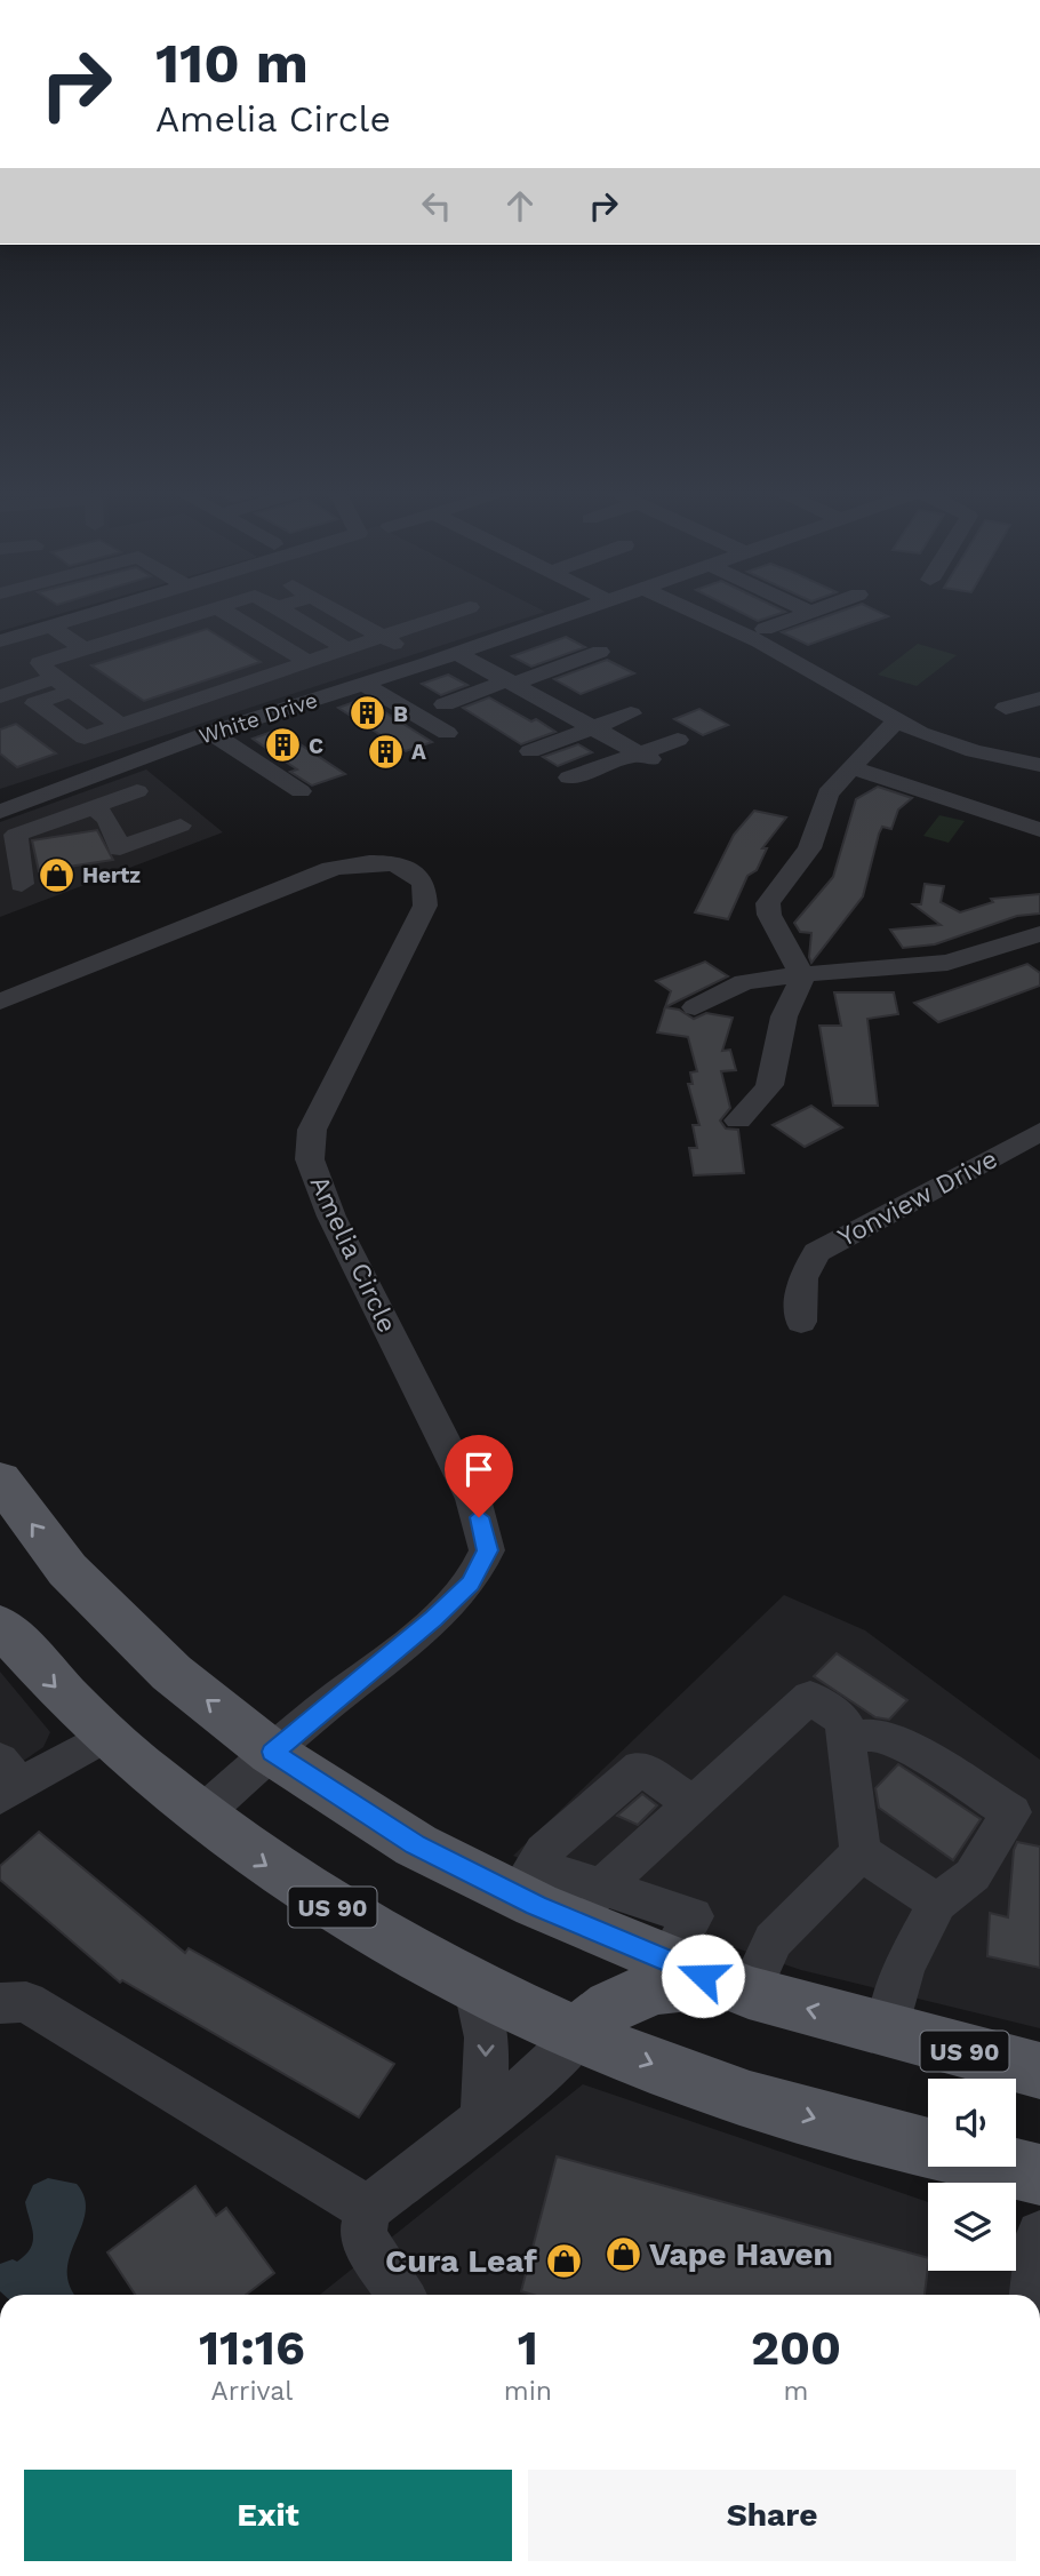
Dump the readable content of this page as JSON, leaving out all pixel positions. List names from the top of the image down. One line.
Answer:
{"streets":{"main road":["US 90"],"street":["White Drive","Yonview Drive","Amelia Circle"]},"crossings":[["Amelia Circle","US 90"]],"places":{"building":["B","C","A"],"shop":["Hertz","Vape Haven","Cura Leaf"]},"page":{"turn":["110 m","Amelia Circle"],"eta":["11:16","Arrival","1","min","200","m"],"buttons":["Exit","Share"]}}
